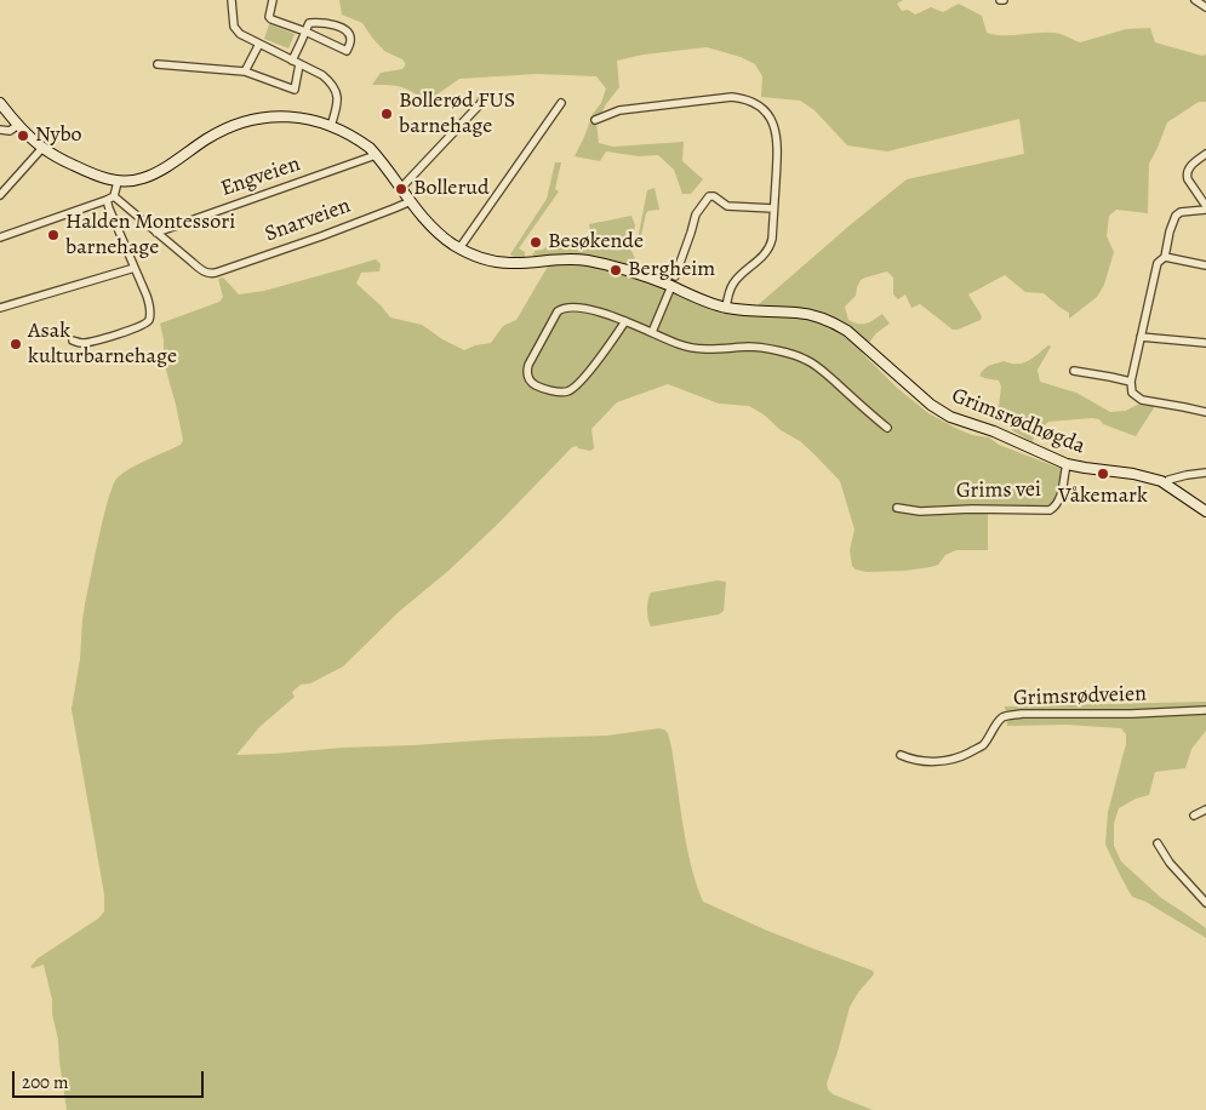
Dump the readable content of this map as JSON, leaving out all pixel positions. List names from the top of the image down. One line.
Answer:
{"streets":{"main road":["Grimsrødhøgda"],"street":["Engveien","Snarveien","Grims vei","Grimsrødveien"]},"crossings":[["Engveien","Snarveien"],["Engveien","Grimsrødhøgda"],["Snarveien","Grimsrødhøgda"],["Grimsrødhøgda","Grims vei"]],"places":["Bollerød FUS barnehage","Nybo","Bollerud","Halden Montessori barnehage","Besøkende","Bergheim","Asak kulturbarnehage","Våkemark"],"scale_bar":"200 m"}
